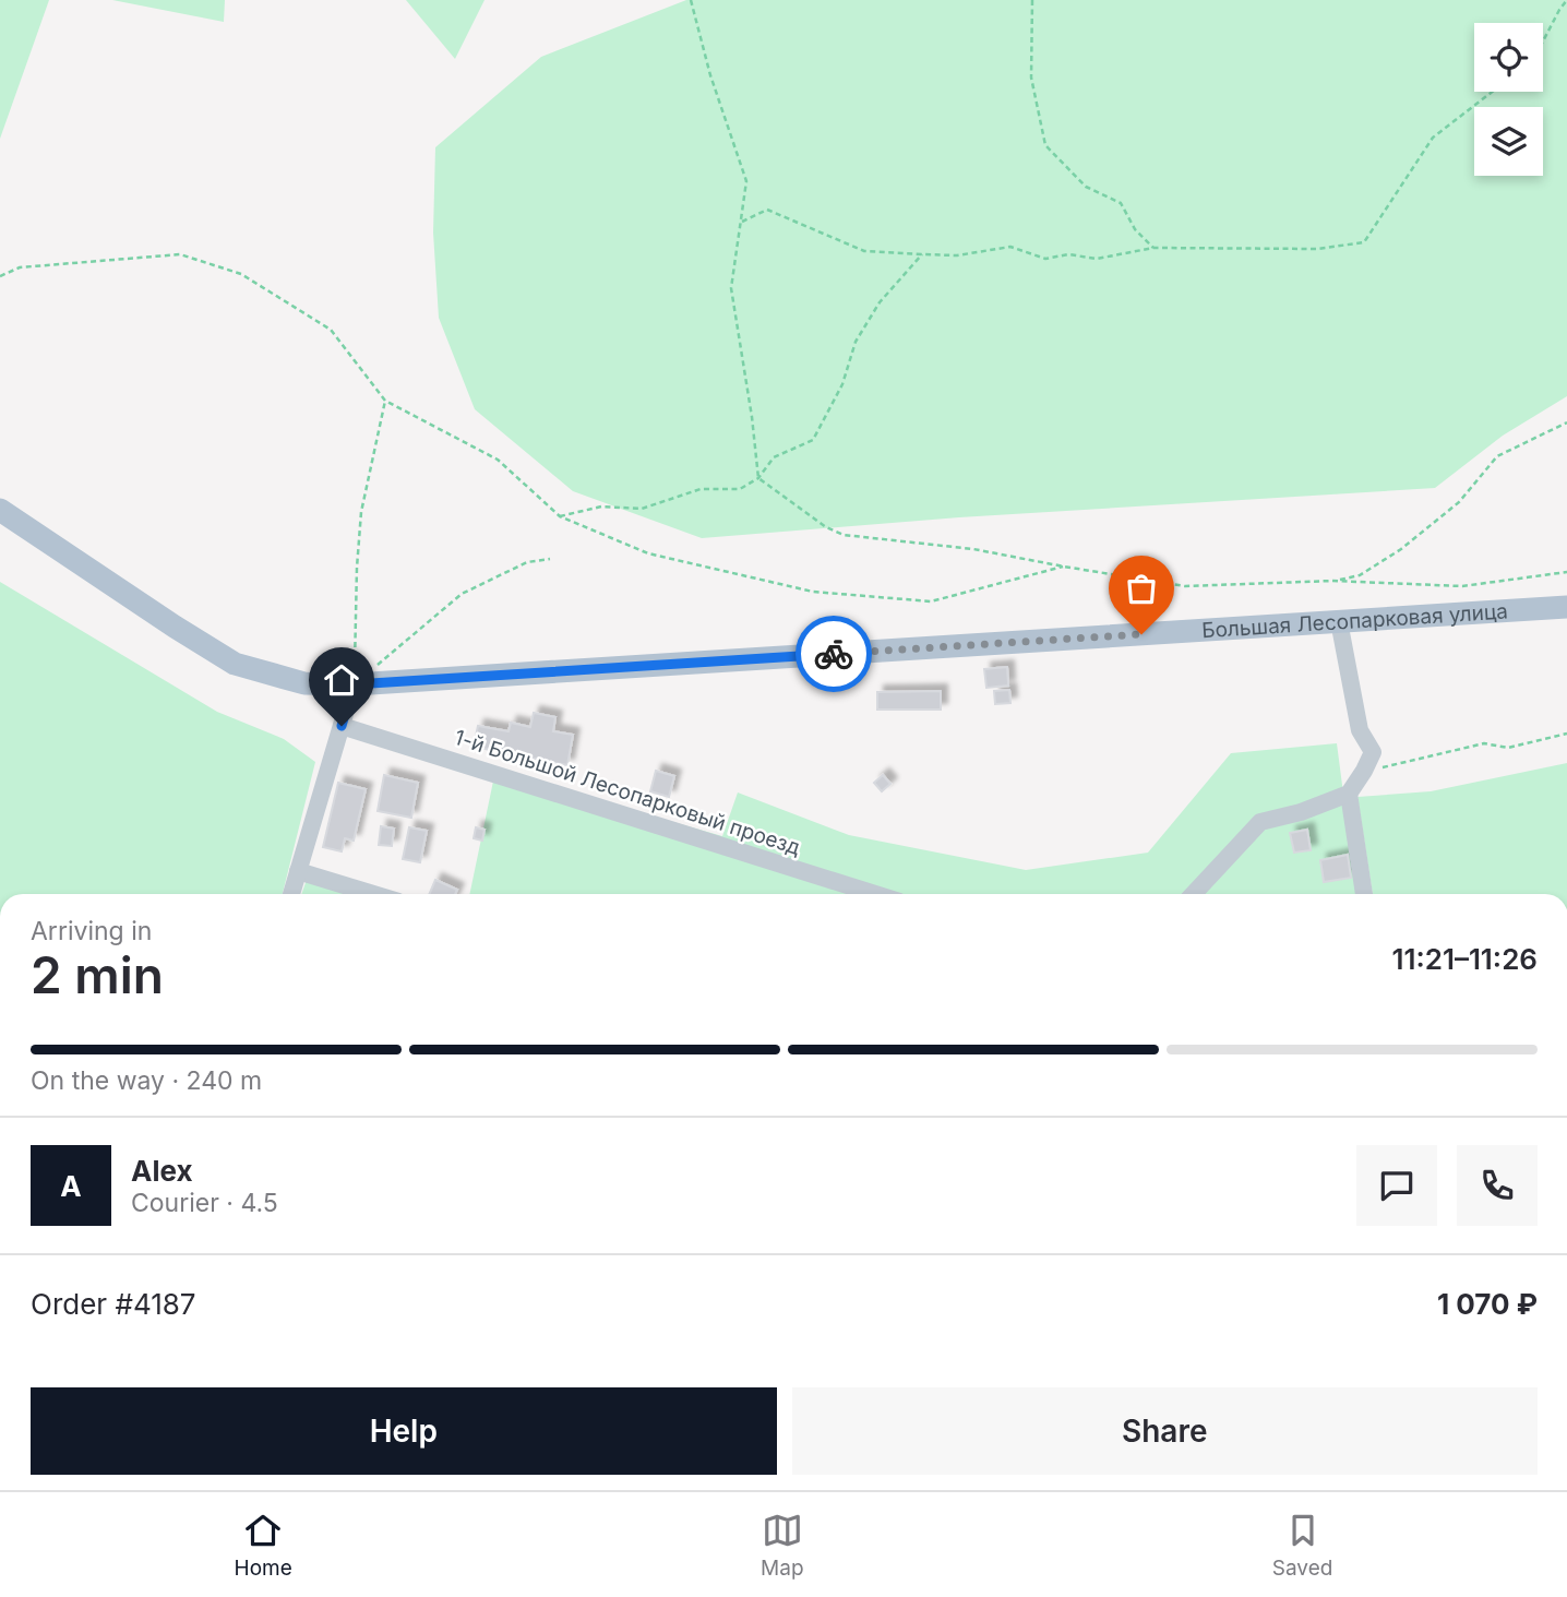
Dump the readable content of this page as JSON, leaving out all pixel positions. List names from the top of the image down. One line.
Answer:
{"streets":{"main road":["Большая Лесопарковая улица"],"street":["1-й Большой Лесопарковый проезд"]},"page":{"heading":["2 min","Arriving in","11:21–11:26"],"panel":["Alex","Courier · 4.5","Order #4187","1 070 ₽"],"bar":"On the way · 240 m","round":"A","buttons":["Help","Share"],"tabs":["Home","Map","Saved"]}}
